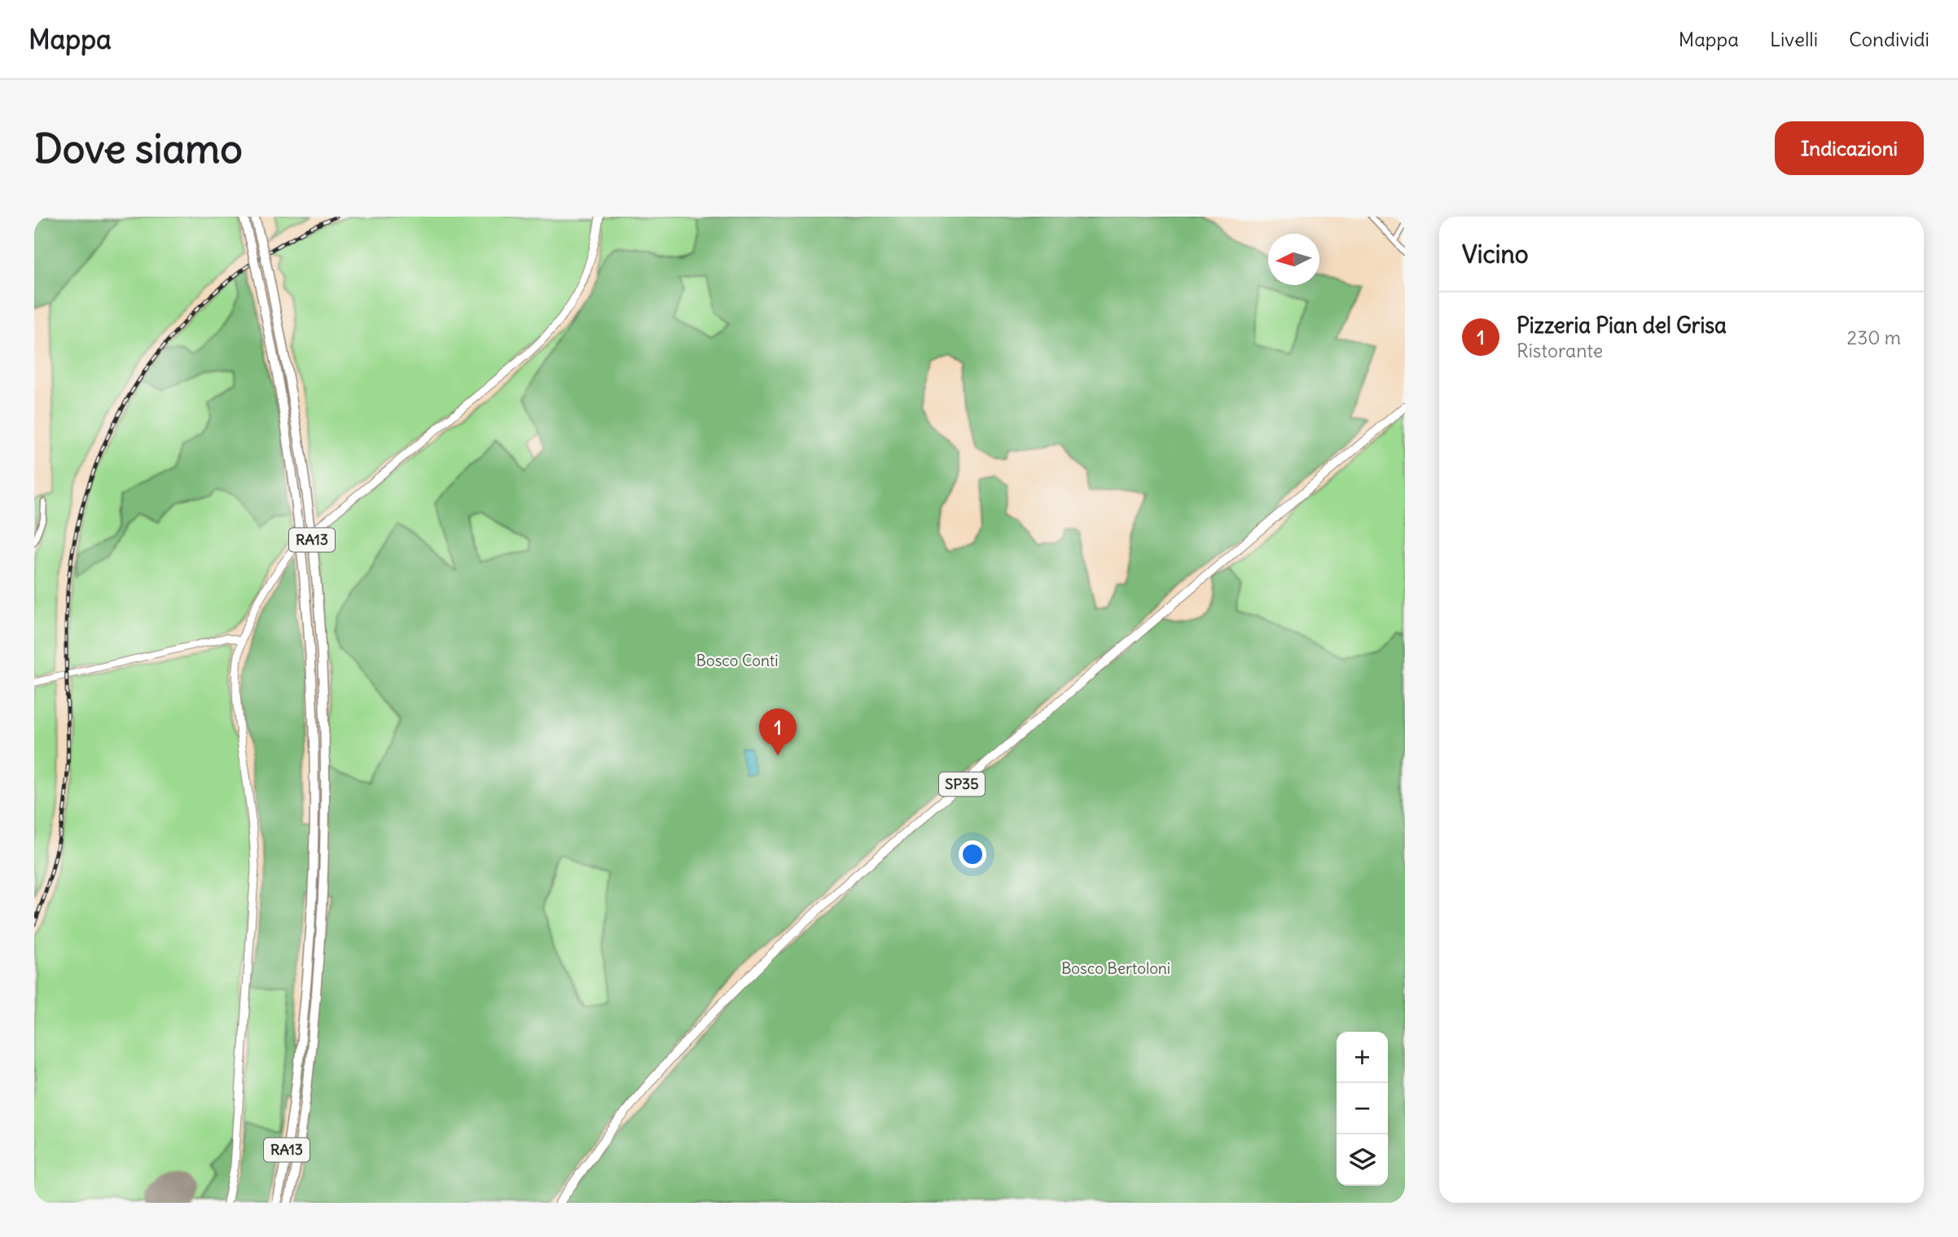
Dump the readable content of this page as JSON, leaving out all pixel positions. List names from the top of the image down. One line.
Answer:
{"streets":{"highway":["RA13"],"main road":["SP35"]},"parks":["Bosco Conti","Bosco Bertoloni"],"north":"left","page":{"header":"Mappa","nav":["Mappa","Livelli","Condividi"],"buttons":"Indicazioni","title":"Dove siamo","heading":"Vicino","list":[{"mark":"1","name":"Pizzeria Pian del Grisa","note":"Ristorante","value":"230 m"}],"pins":"1","map_buttons":["+","−"]}}
